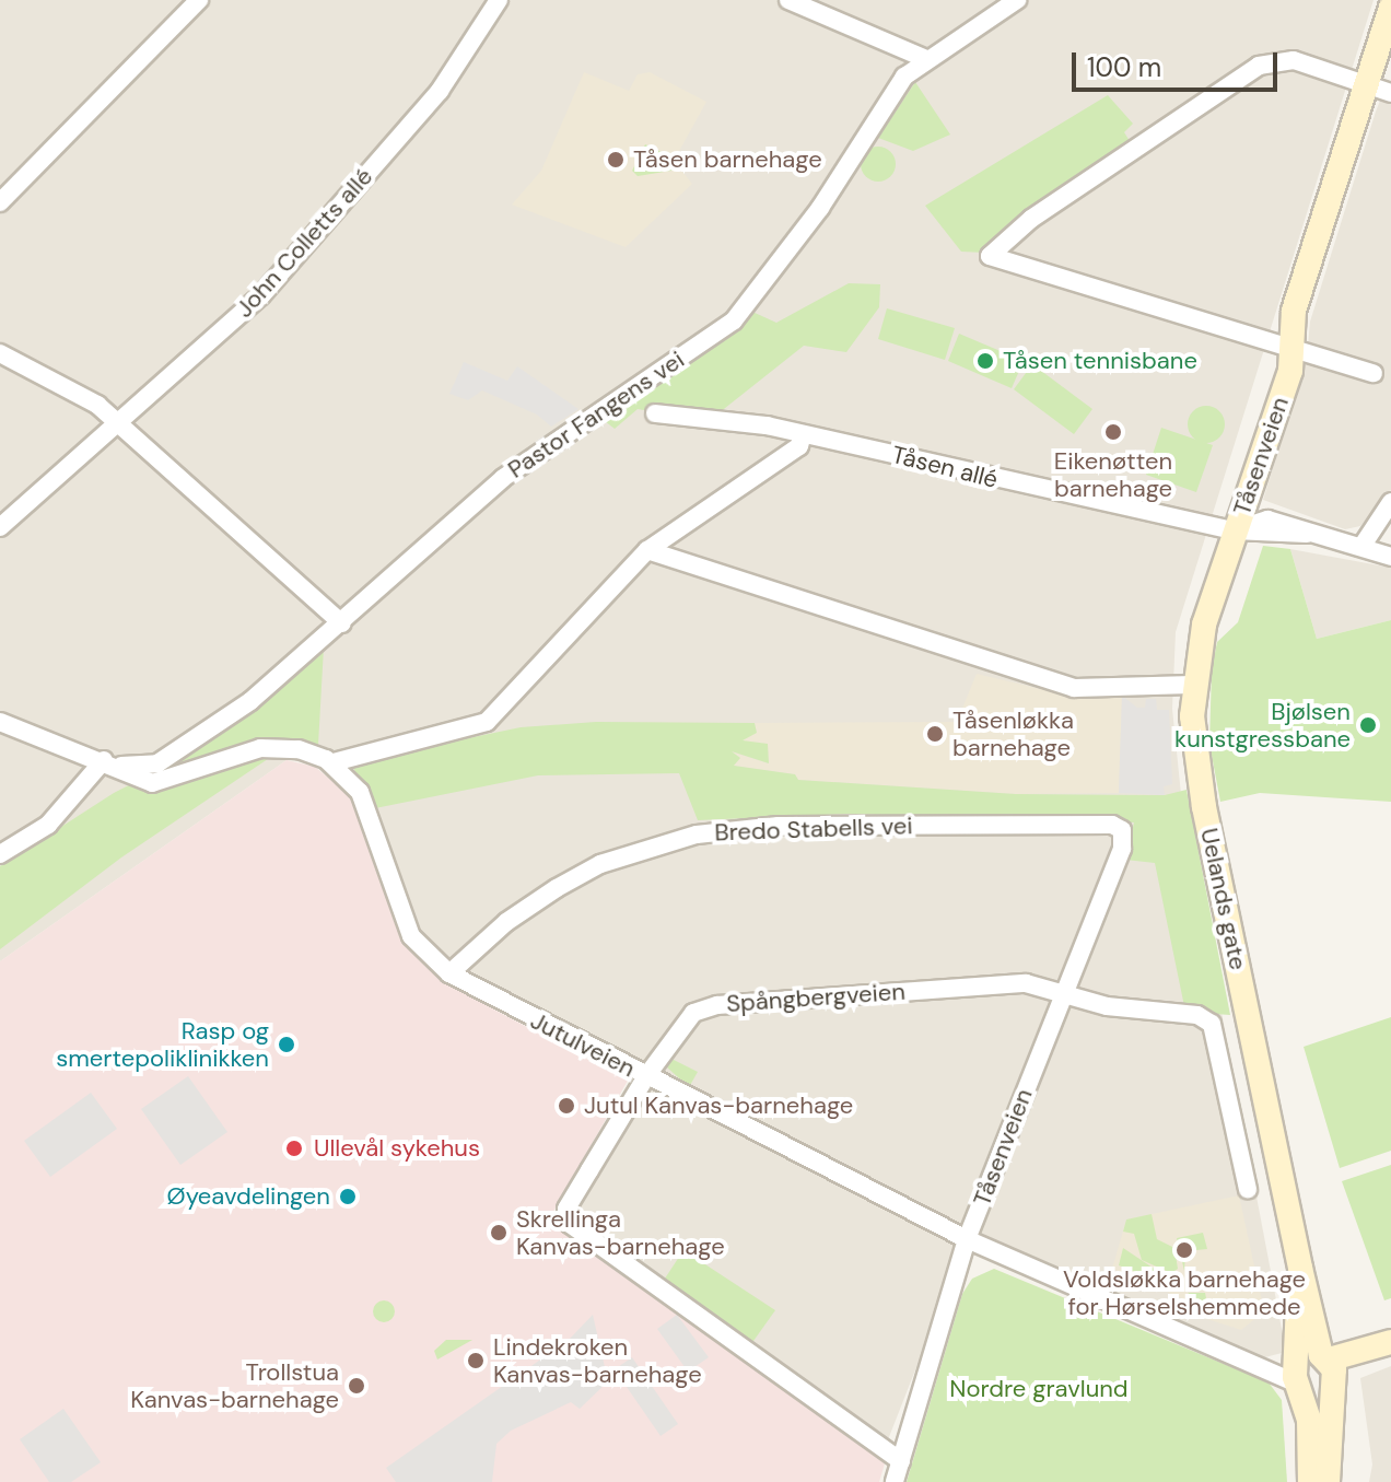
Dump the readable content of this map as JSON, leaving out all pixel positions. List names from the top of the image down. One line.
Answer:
{"streets":{"street":["John Colletts allé","Pastor Fangens vei","Tåsenveien","Tåsen allé","Bredo Stabells vei","Uelands gate","Spångbergveien","Jutulveien"]},"crossings":[["Tåsenveien","Tåsen allé"],["Tåsenveien","Bredo Stabells vei"],["Tåsenveien","Uelands gate"],["Tåsenveien","Spångbergveien"],["Tåsenveien","Jutulveien"],["Tåsen allé","Uelands gate"],["Bredo Stabells vei","Jutulveien"],["Uelands gate","Jutulveien"],["Spångbergveien","Jutulveien"]],"parks":["Nordre gravlund"],"places":["Tåsen barnehage","Tåsen tennisbane","Eikenøtten barnehage","Bjølsen kunstgressbane","Tåsenløkka barnehage","Rasp og smertepoliklinikken","Jutul Kanvas-barnehage","Ullevål sykehus","Øyeavdelingen","Skrellinga Kanvas-barnehage","Voldsløkka barnehage for Hørselshemmede","Lindekroken Kanvas-barnehage","Trollstua Kanvas-barnehage"],"scale_bar":"100 m"}
